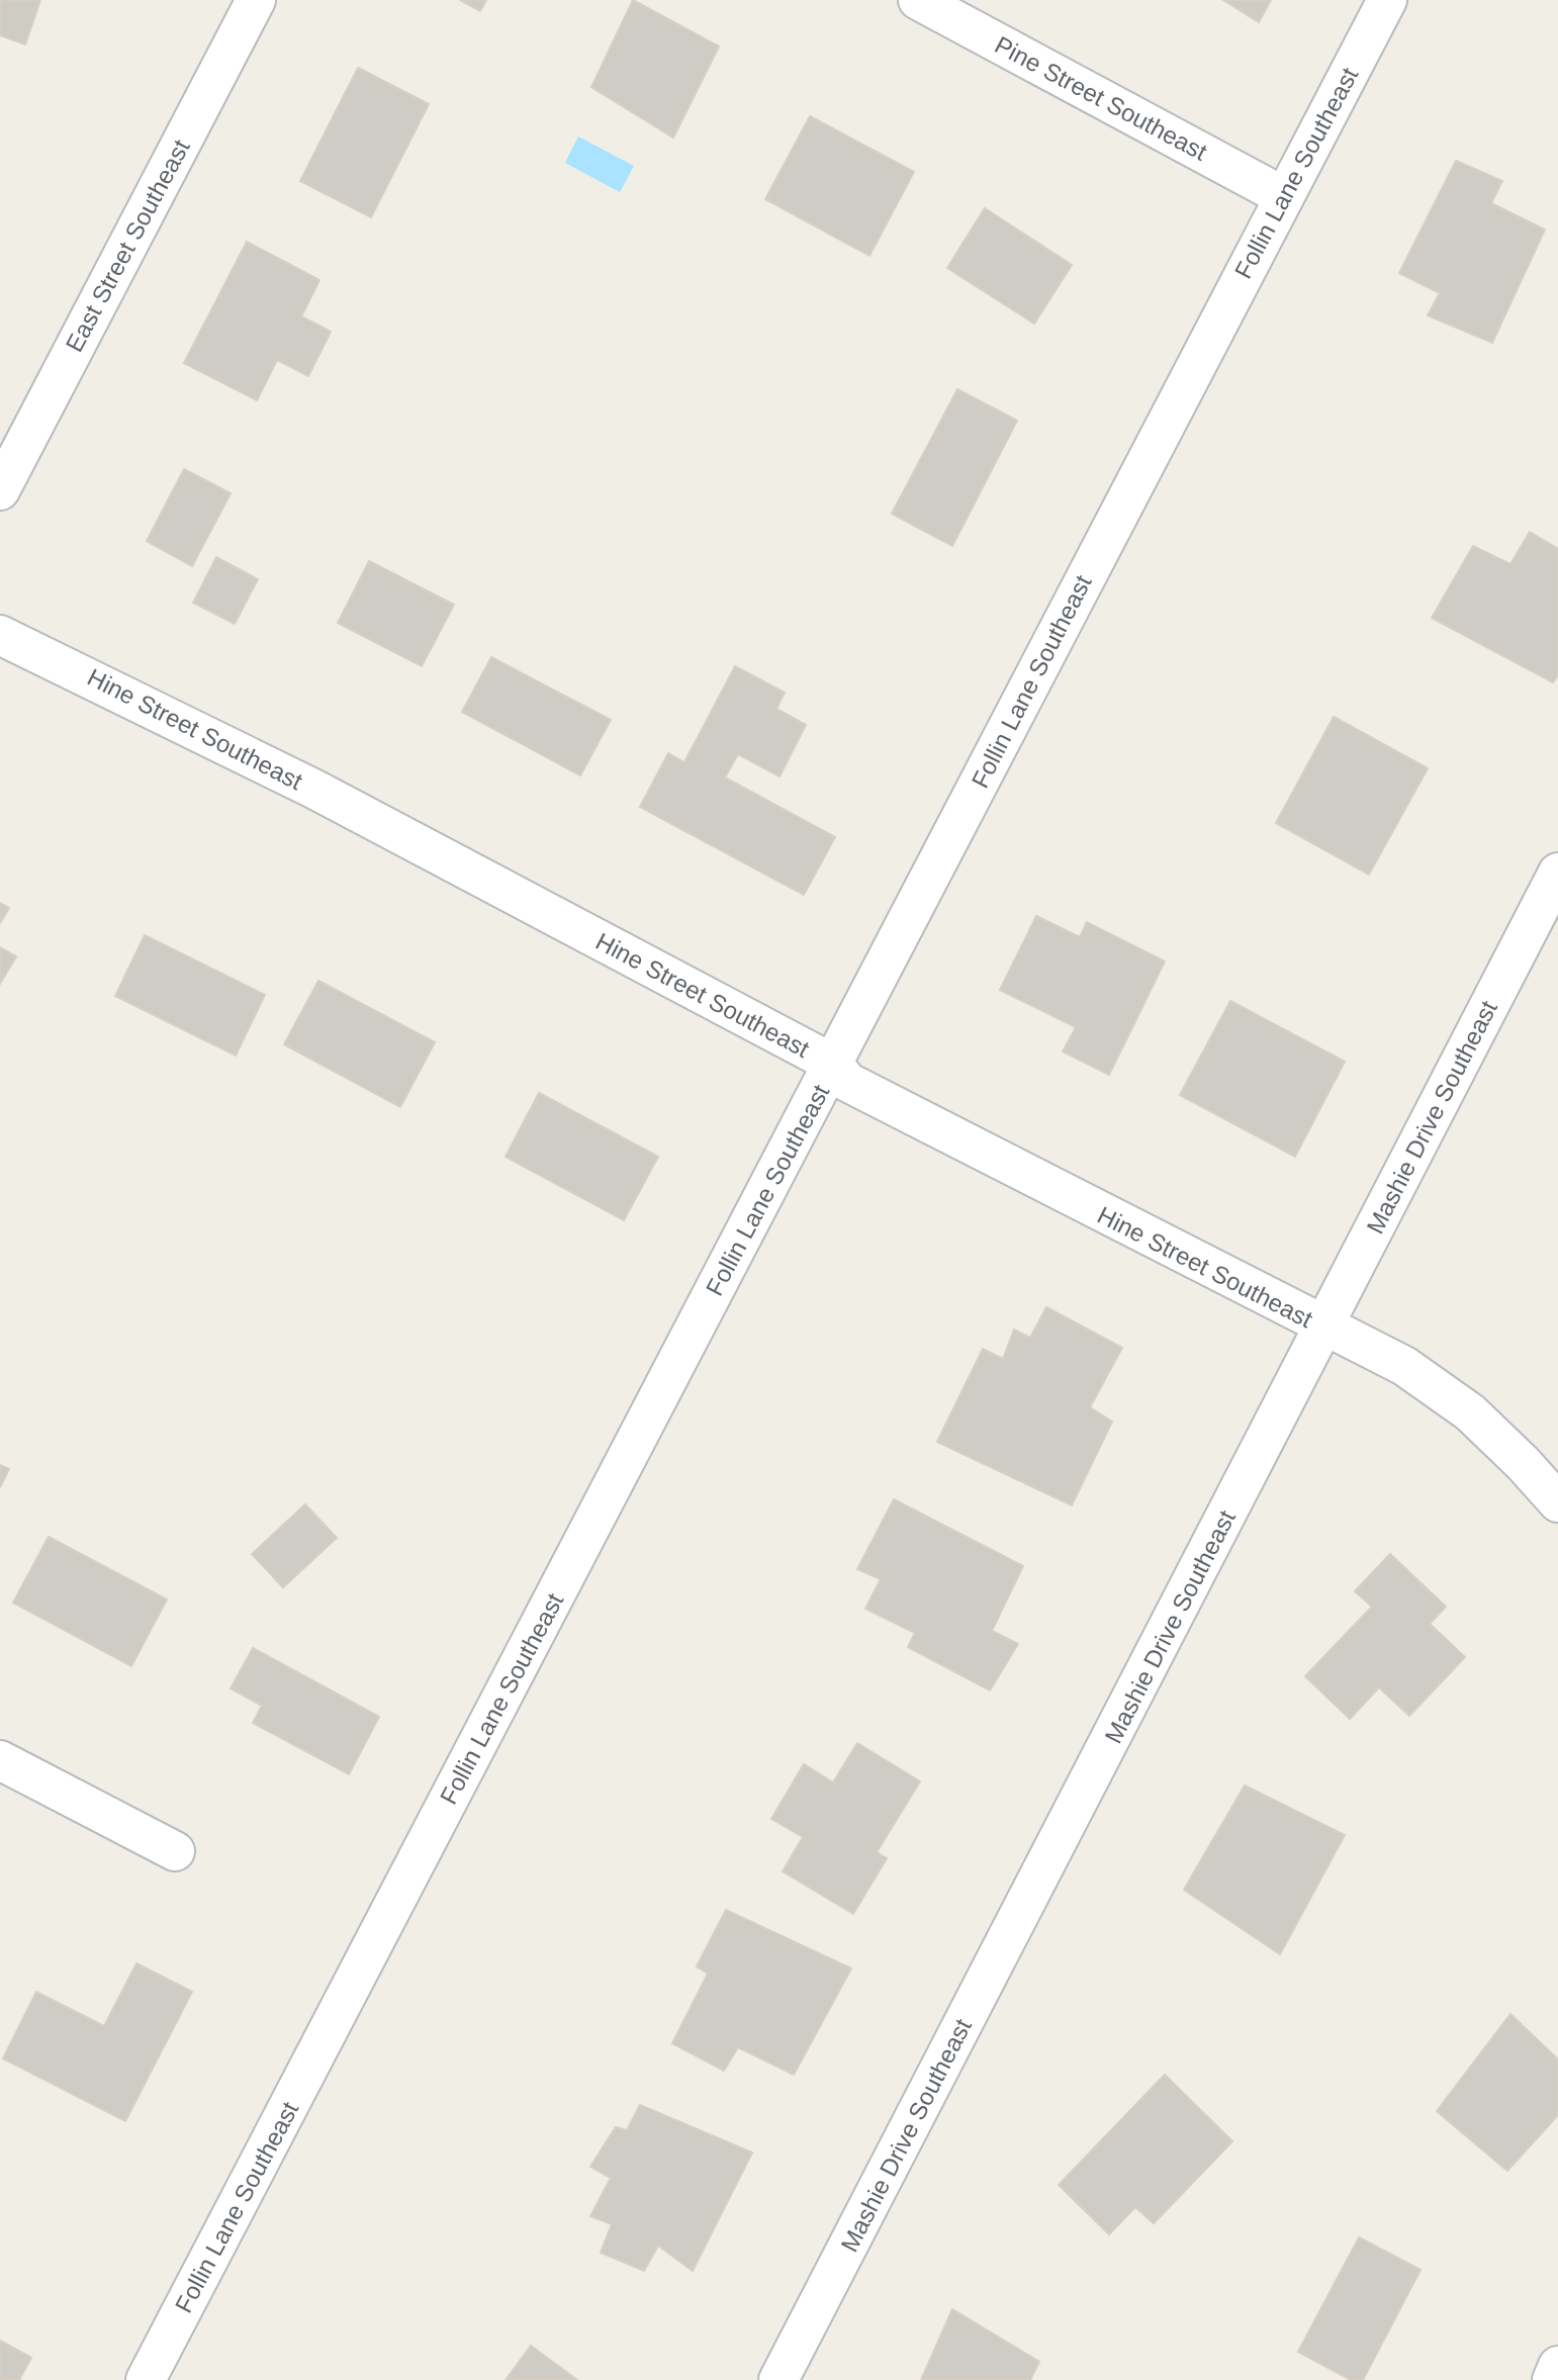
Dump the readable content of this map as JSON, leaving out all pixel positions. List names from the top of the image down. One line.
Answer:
{"streets":{"street":["Pine Street Southeast","Follin Lane Southeast","East Street Southeast","Hine Street Southeast","Mashie Drive Southeast"]},"crossings":[["Pine Street Southeast","Follin Lane Southeast"],["Follin Lane Southeast","Hine Street Southeast"],["Hine Street Southeast","Mashie Drive Southeast"]]}
